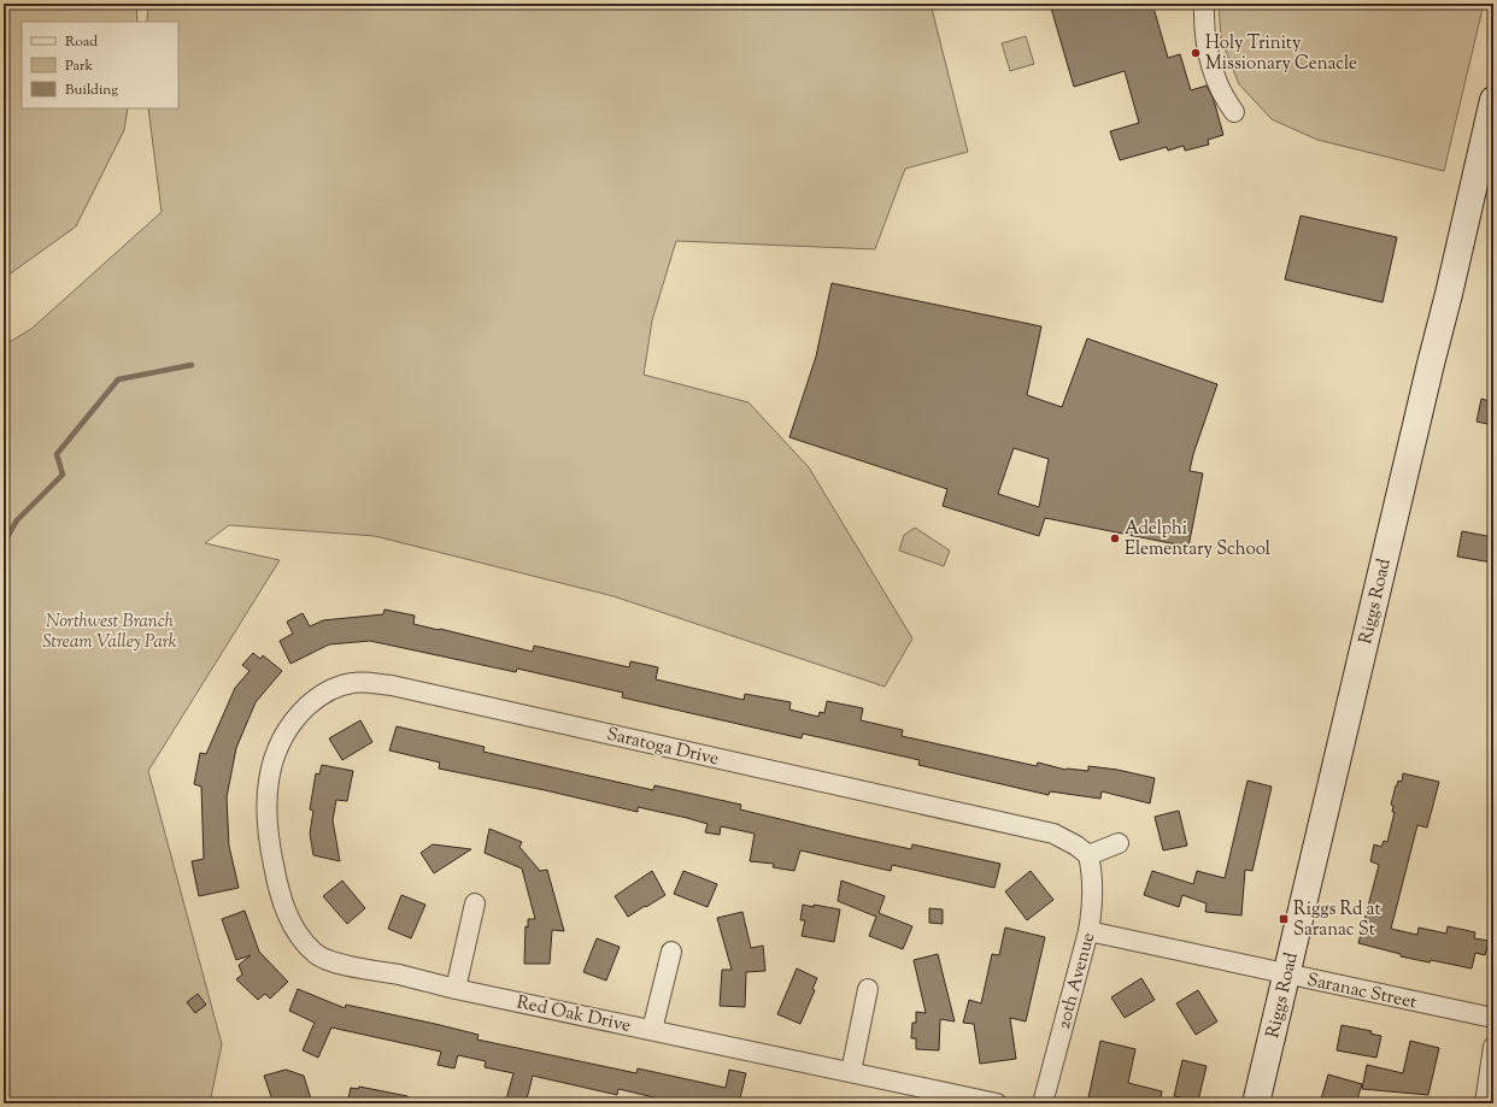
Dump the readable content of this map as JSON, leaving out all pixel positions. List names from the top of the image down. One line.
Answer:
{"streets":{"main road":["Riggs Road"],"street":["Saratoga Drive","20th Avenue","Saranac Street","Red Oak Drive"]},"crossings":[["Riggs Road","Saranac Street"],["Saratoga Drive","20th Avenue"],["Saratoga Drive","Red Oak Drive"],["20th Avenue","Saranac Street"]],"parks":["Northwest Branch Stream Valley Park"],"places":{"other":["Holy Trinity Missionary Cenacle","Adelphi Elementary School"],"transit":["Riggs Rd at Saranac St"]},"legend":["Road","Park","Building"]}
